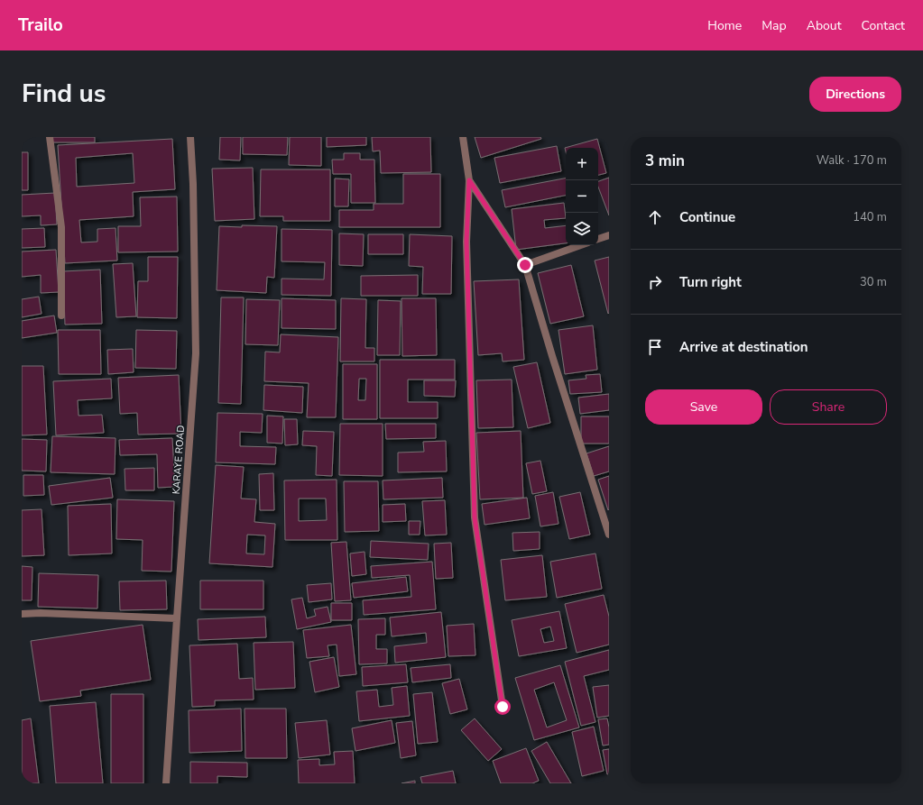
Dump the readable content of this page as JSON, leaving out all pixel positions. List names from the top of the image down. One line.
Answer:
{"streets":{"street":["KARAYE ROAD"]},"page":{"header":"Trailo","nav":["Home","Map","About","Contact"],"title":"Find us","buttons":["Directions",["Save","Share"]],"heading":["3 min","Walk · 170 m"],"map_buttons":["+","−"],"list":[["Continue","140 m"],["Turn right","30 m"],"Arrive at destination"]}}
